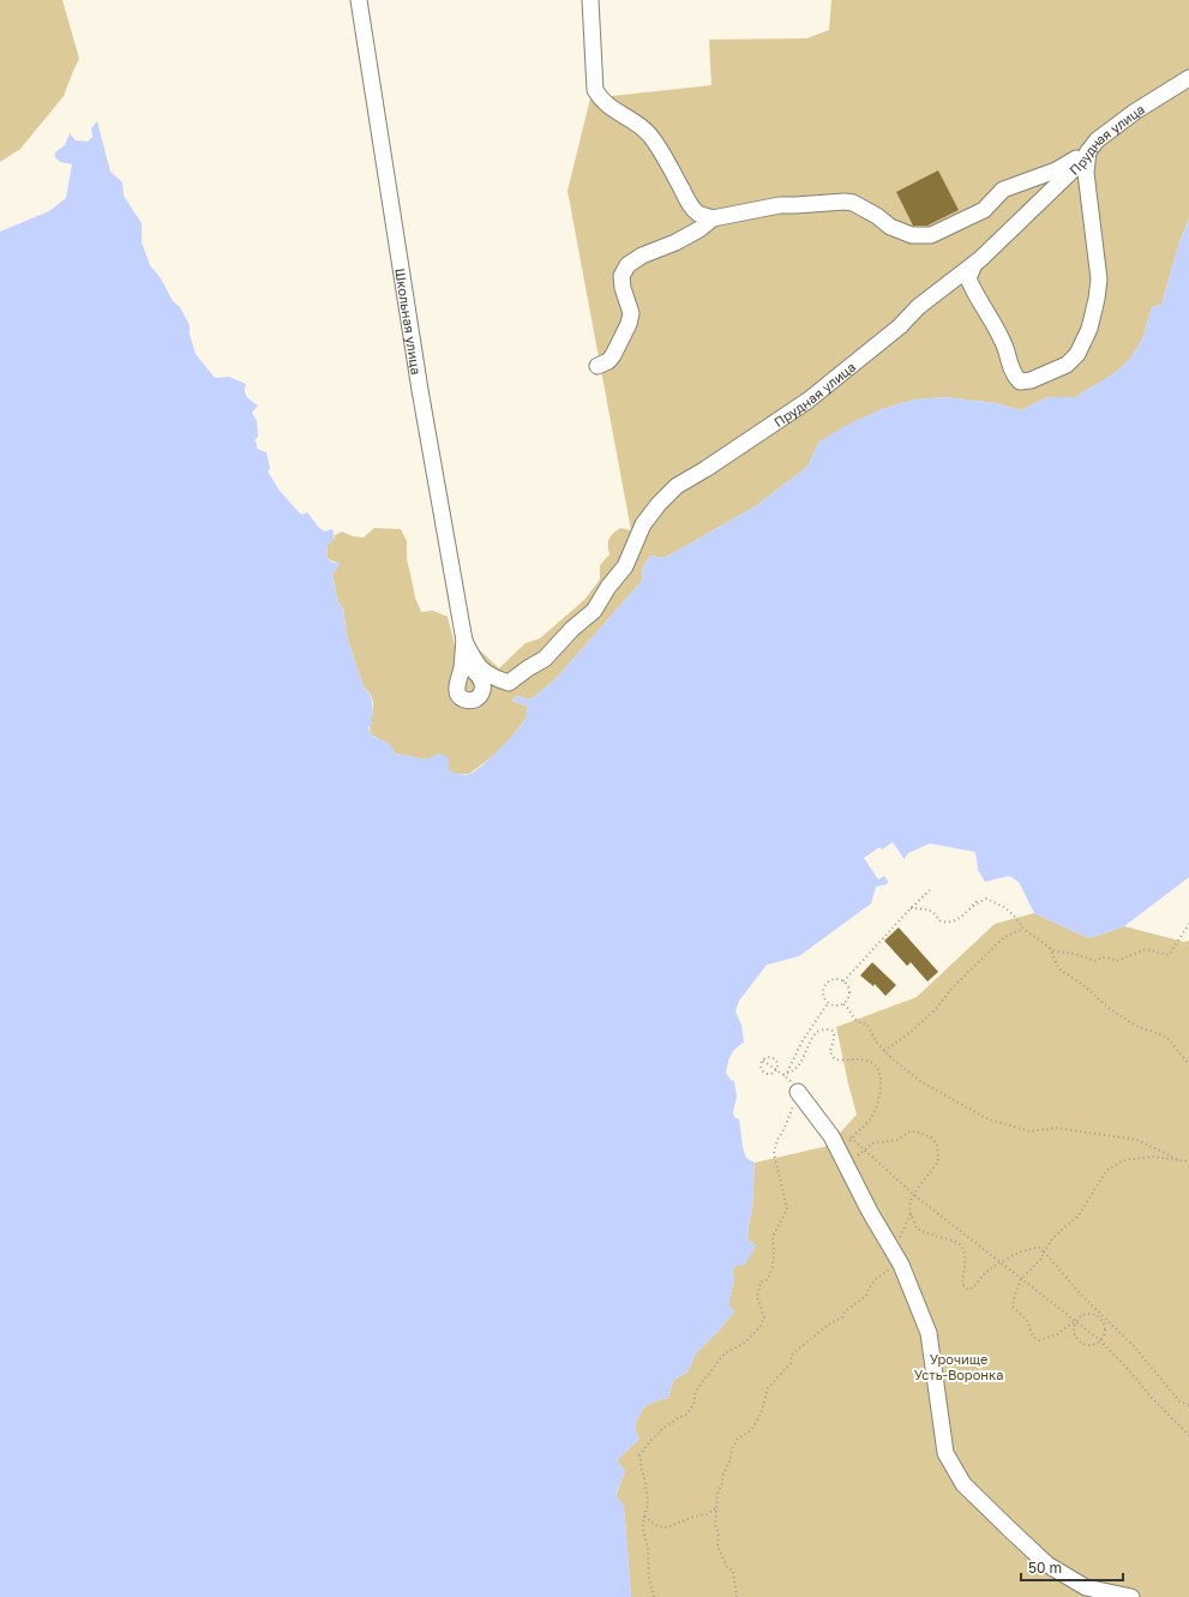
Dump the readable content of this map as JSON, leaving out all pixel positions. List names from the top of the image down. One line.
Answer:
{"streets":{"street":["Прудная улица","Школьная улица"]},"crossings":[["Прудная улица","Школьная улица"]],"parks":["Урочище Усть-Воронка"],"scale_bar":"50 m"}
